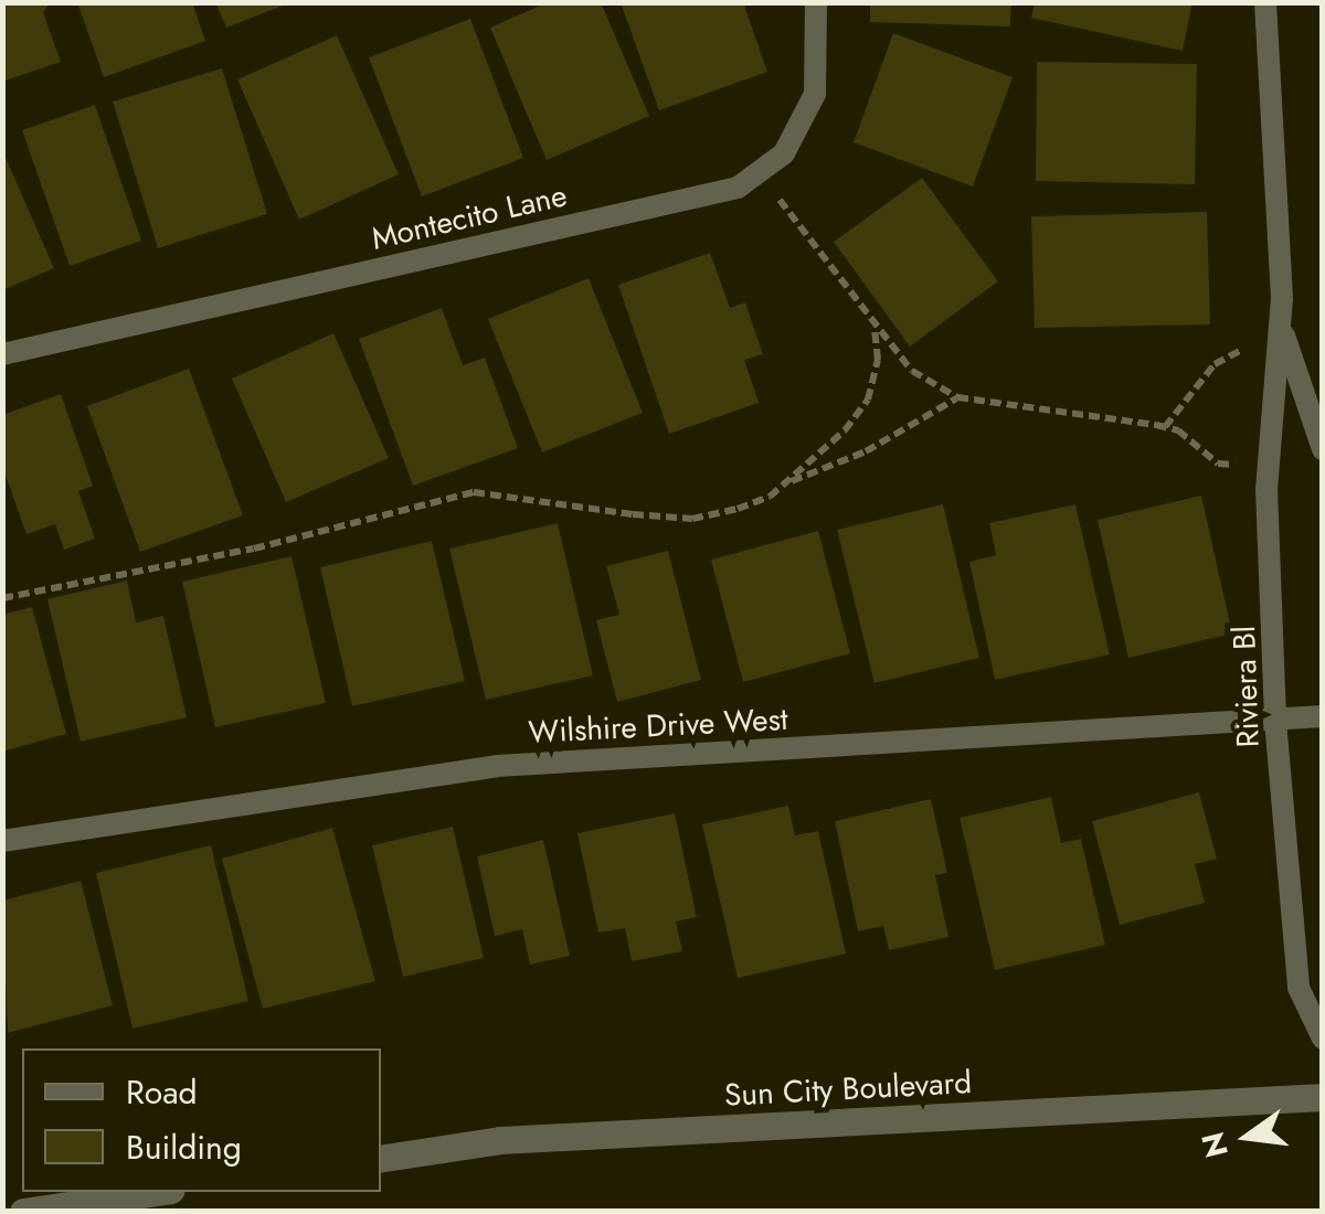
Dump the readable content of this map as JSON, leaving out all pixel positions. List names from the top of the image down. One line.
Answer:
{"streets":{"street":["Sun City Boulevard"],"lane":["Montecito Lane","Riviera Bl","Wilshire Drive West"]},"crossings":[["Riviera Bl","Wilshire Drive West"]],"legend":["Road","Building"],"north":"left"}
